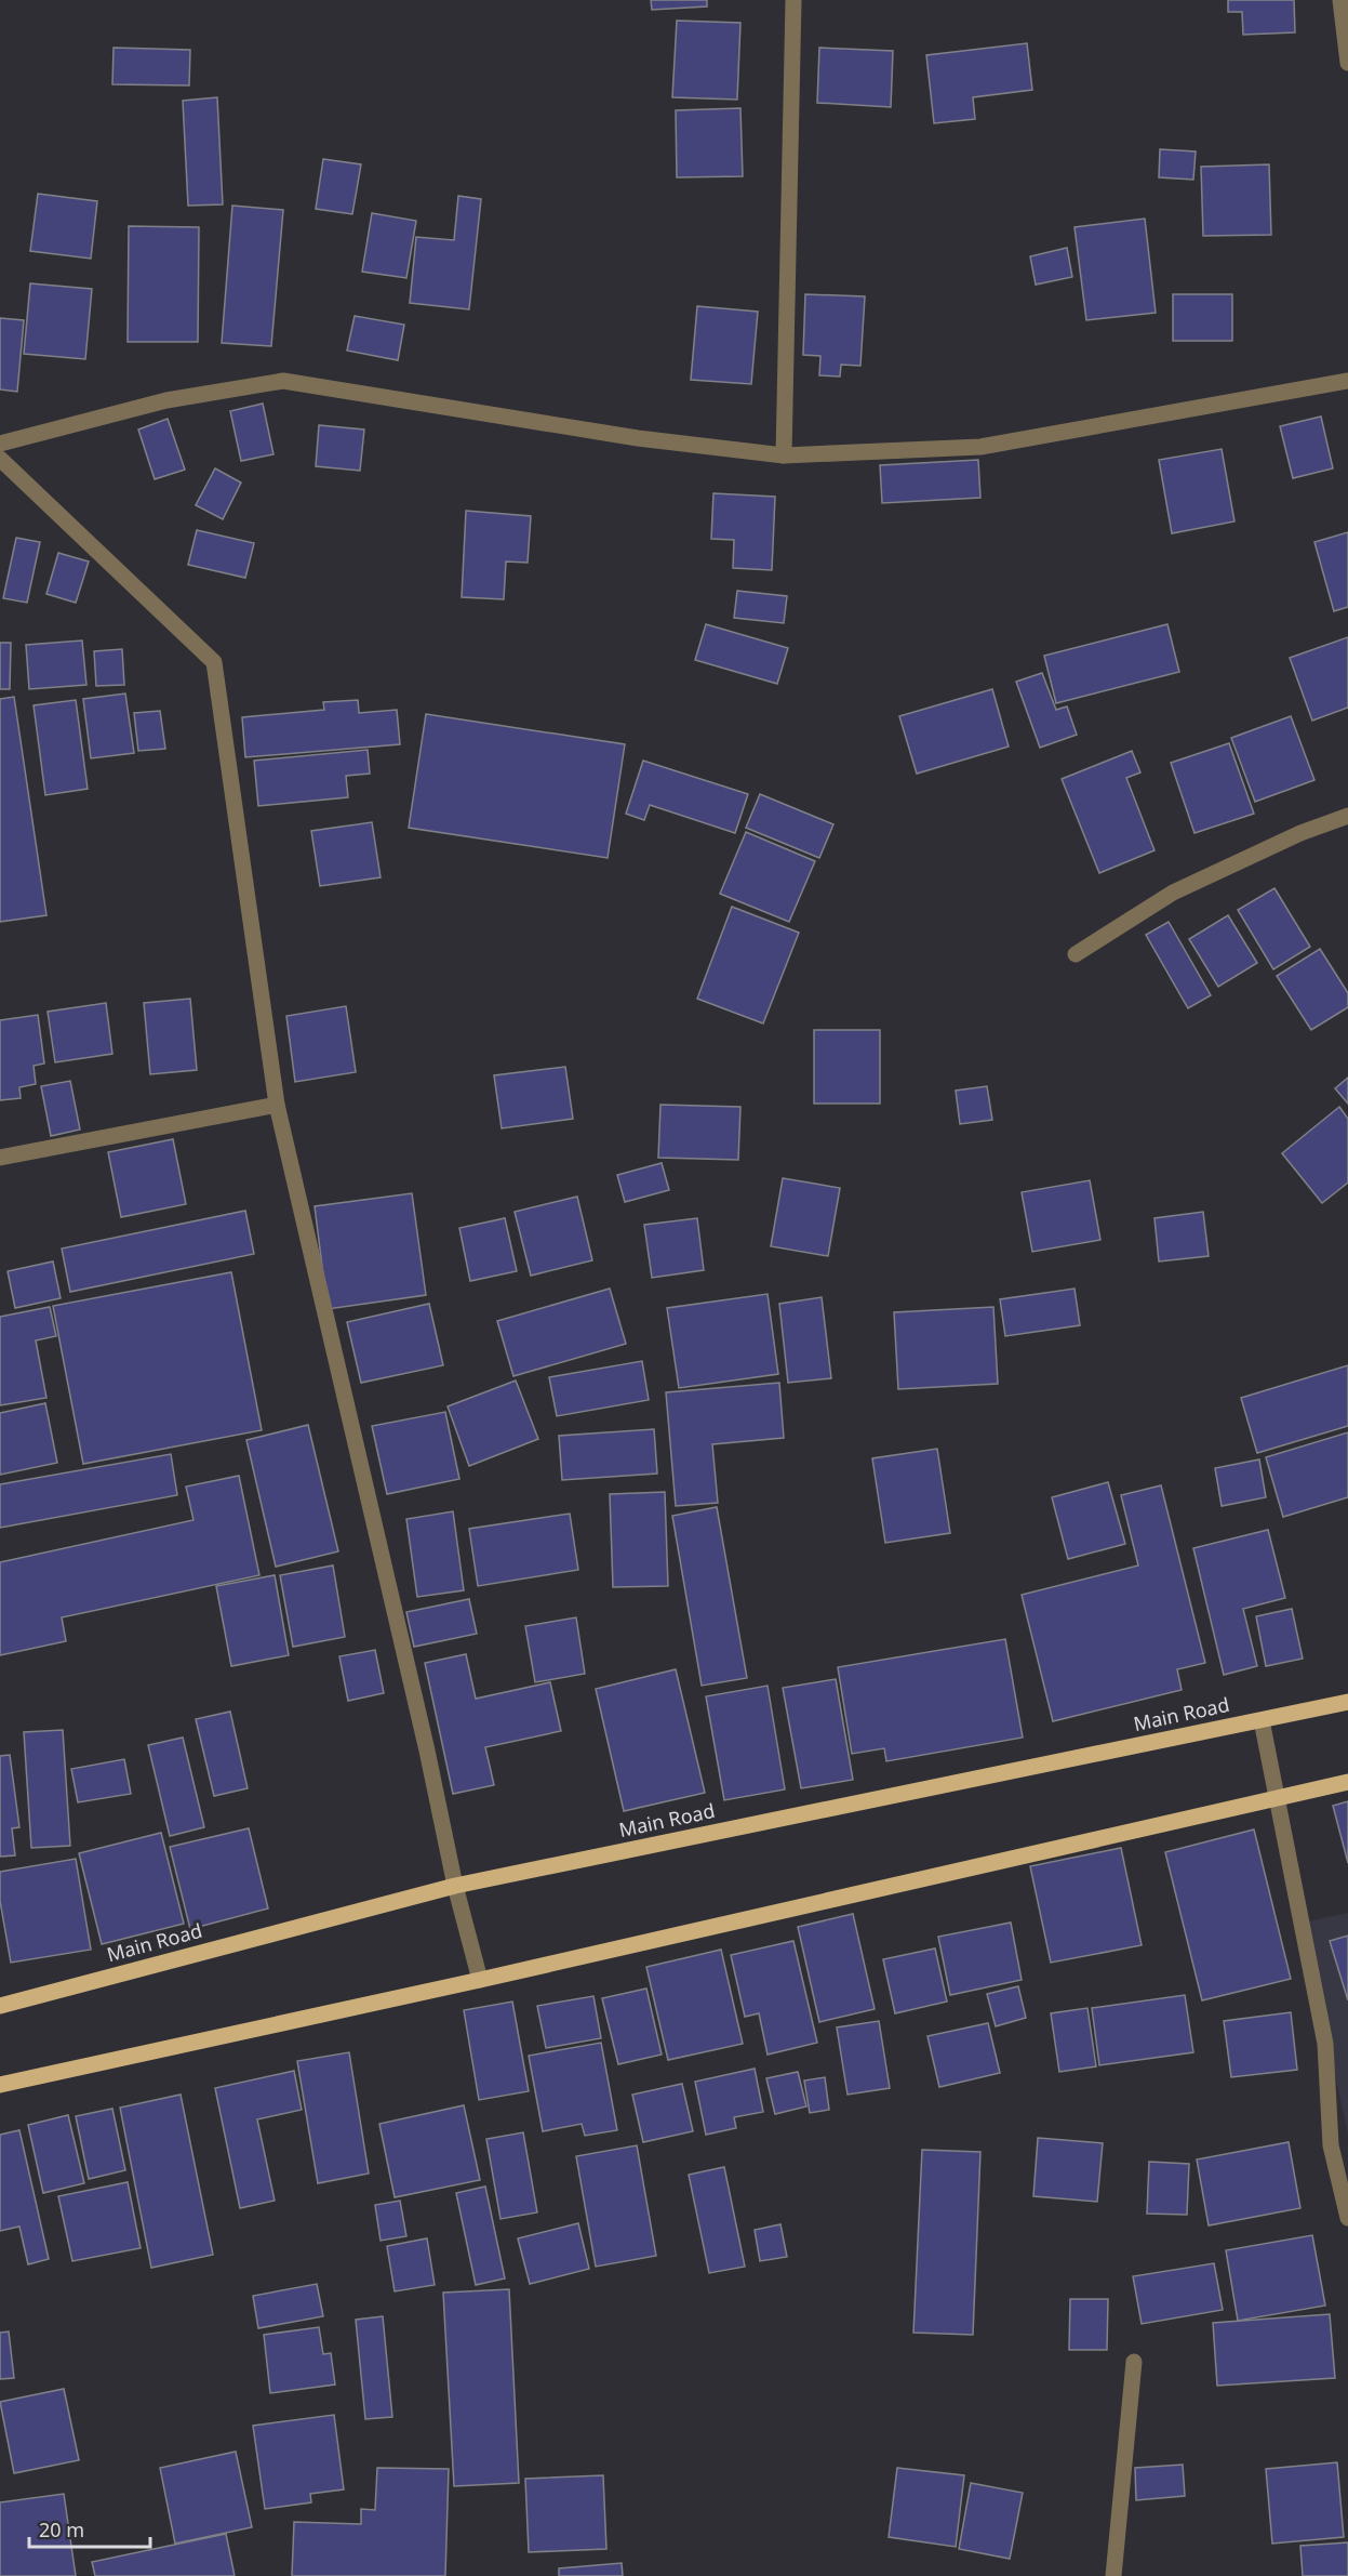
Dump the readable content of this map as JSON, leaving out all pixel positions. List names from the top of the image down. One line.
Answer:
{"streets":{"main road":["Main Road"]},"scale_bar":"20 m"}
